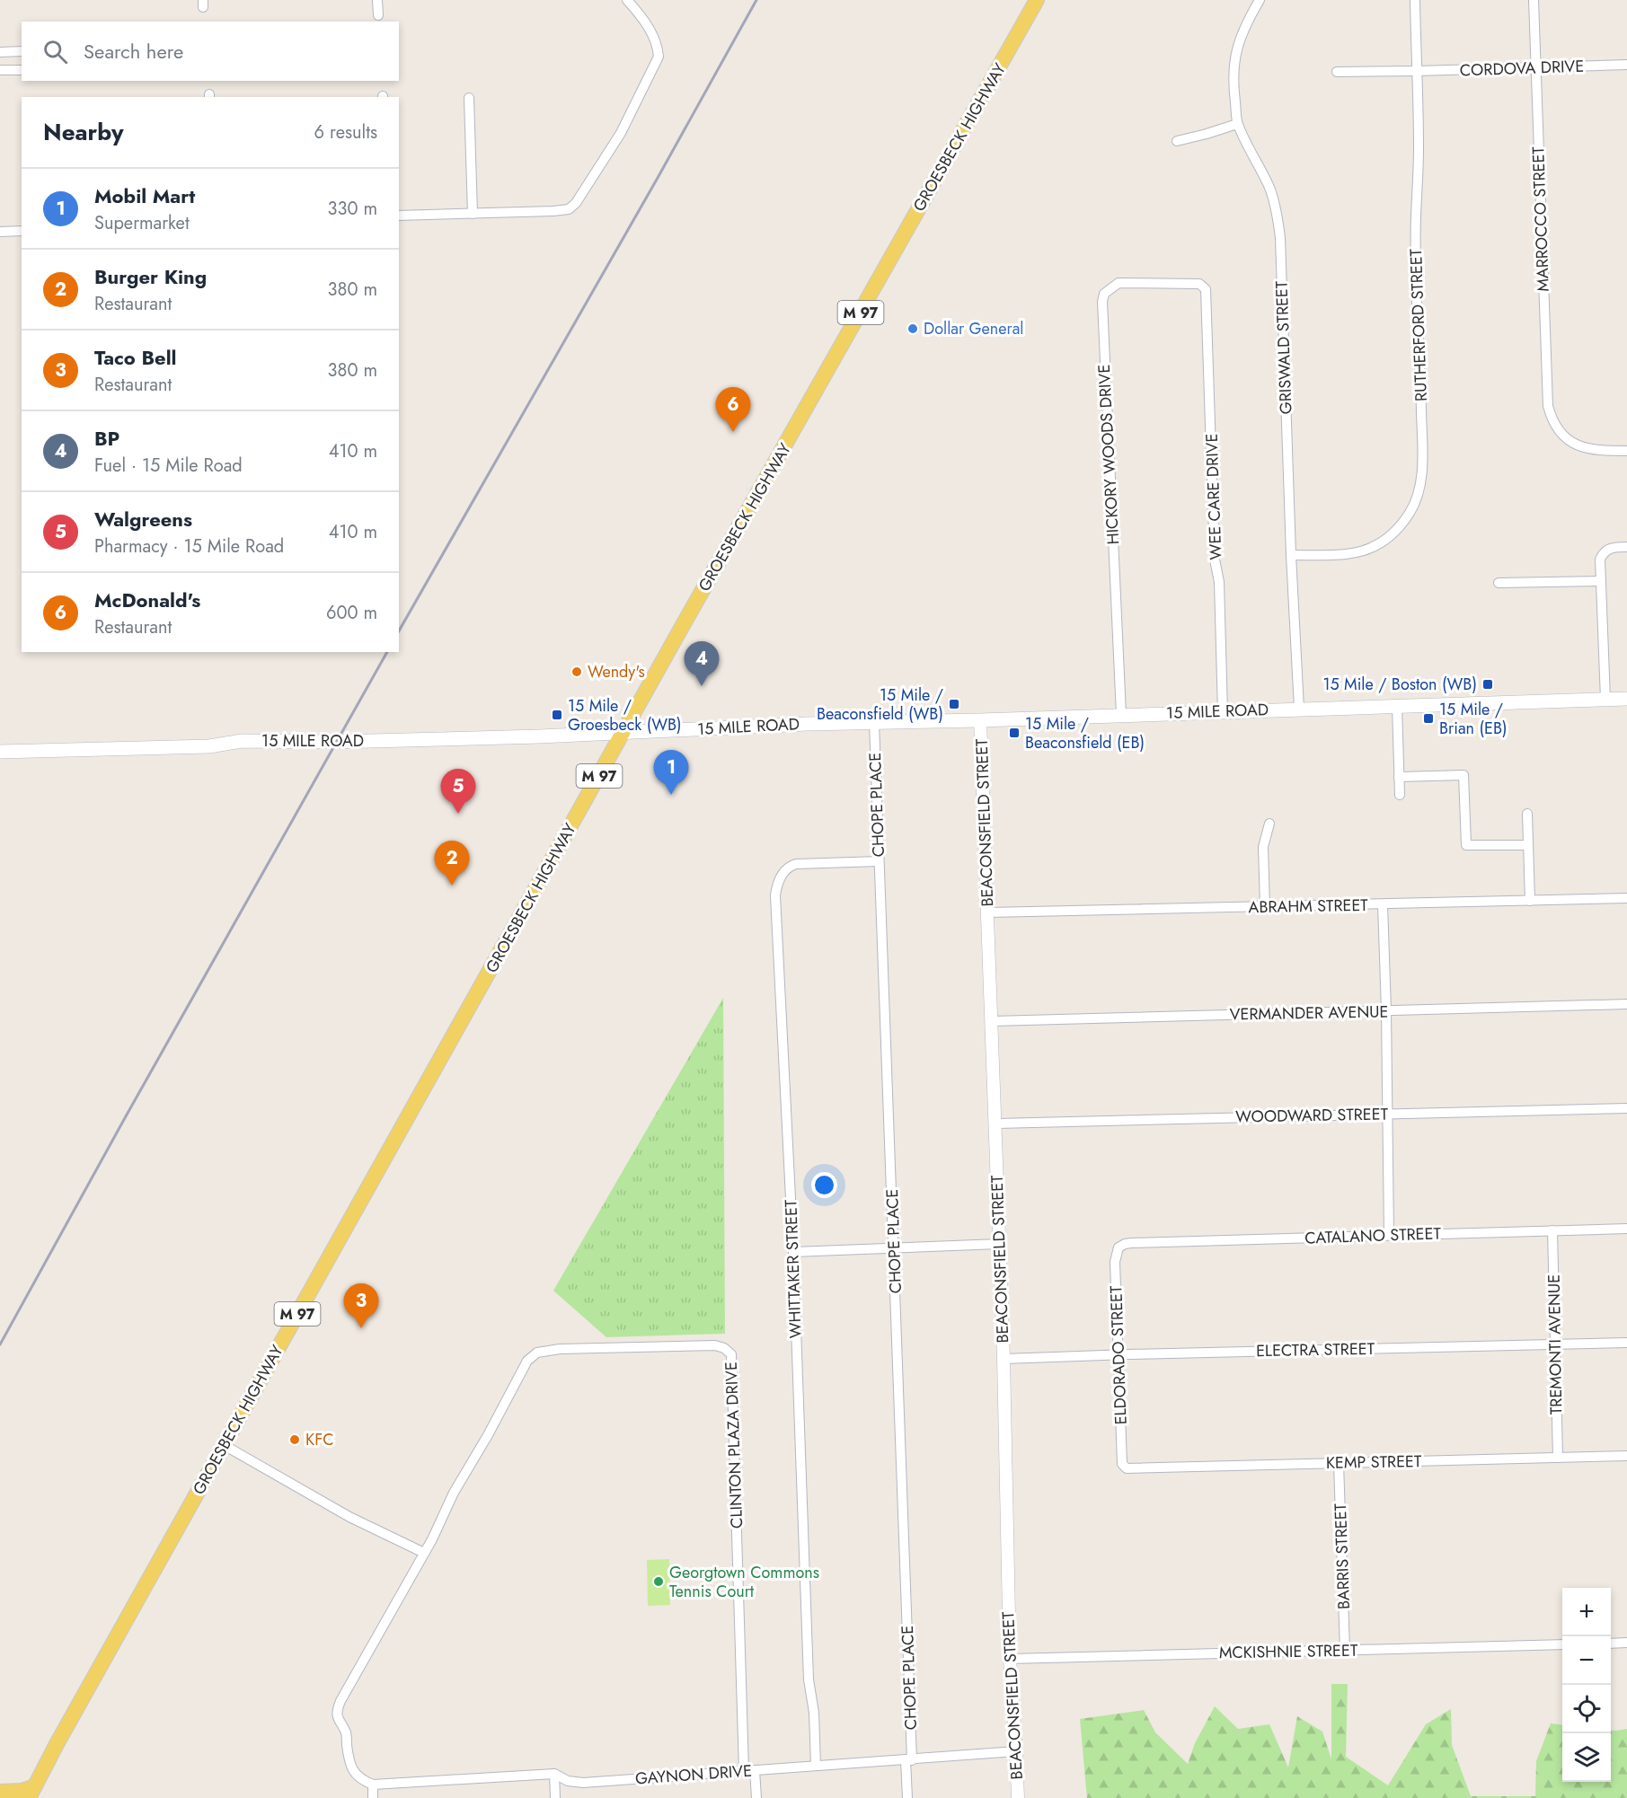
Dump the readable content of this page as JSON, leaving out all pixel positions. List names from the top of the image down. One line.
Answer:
{"streets":{"main road":["GROESBECK HIGHWAY","M 97","15 MILE ROAD"],"street":["CORDOVA DRIVE","MARROCCO STREET","RUTHERFORD STREET","GRISWALD STREET","HICKORY WOODS DRIVE","WEE CARE DRIVE","CHOPE PLACE","BEACONSFIELD STREET","ABRAHM STREET","VERMANDER AVENUE","WOODWARD STREET","CATALANO STREET","WHITTAKER STREET","TREMONTI AVENUE","ELECTRA STREET","ELDORADO STREET","CLINTON PLAZA DRIVE","KEMP STREET","BARRIS STREET","MCKISHNIE STREET","GAYNON DRIVE"]},"crossings":[["CORDOVA DRIVE","MARROCCO STREET"],["CORDOVA DRIVE","RUTHERFORD STREET"],["GROESBECK HIGHWAY","15 MILE ROAD"],["RUTHERFORD STREET","GRISWALD STREET"],["GRISWALD STREET","15 MILE ROAD"],["HICKORY WOODS DRIVE","WEE CARE DRIVE"],["HICKORY WOODS DRIVE","15 MILE ROAD"],["WEE CARE DRIVE","15 MILE ROAD"],["15 MILE ROAD","CHOPE PLACE"],["15 MILE ROAD","BEACONSFIELD STREET"],["CHOPE PLACE","WHITTAKER STREET"],["CHOPE PLACE","GAYNON DRIVE"],["BEACONSFIELD STREET","ABRAHM STREET"],["BEACONSFIELD STREET","VERMANDER AVENUE"],["BEACONSFIELD STREET","WOODWARD STREET"],["BEACONSFIELD STREET","ELECTRA STREET"],["BEACONSFIELD STREET","MCKISHNIE STREET"],["BEACONSFIELD STREET","GAYNON DRIVE"],["CATALANO STREET","TREMONTI AVENUE"],["CATALANO STREET","ELDORADO STREET"],["WHITTAKER STREET","GAYNON DRIVE"],["TREMONTI AVENUE","ELECTRA STREET"],["TREMONTI AVENUE","KEMP STREET"],["ELECTRA STREET","ELDORADO STREET"],["ELDORADO STREET","KEMP STREET"],["CLINTON PLAZA DRIVE","GAYNON DRIVE"],["KEMP STREET","BARRIS STREET"],["BARRIS STREET","MCKISHNIE STREET"]],"places":{"other":["Dollar General","Wendy's","KFC","Georgtown Commons Tennis Court"],"transit":["15 Mile / Boston (WB)","15 Mile / Beaconsfield (WB)","15 Mile / Groesbeck (WB)","15 Mile / Brian (EB)","15 Mile / Beaconsfield (EB)"]},"page":{"search":"Search here","heading":["Nearby","6 results"],"list":[{"mark":"1","name":"Mobil Mart","note":"Supermarket","value":"330 m"},{"mark":"2","name":"Burger King","note":"Restaurant","value":"380 m"},{"mark":"3","name":"Taco Bell","note":"Restaurant","value":"380 m"},{"mark":"4","name":"BP","note":"Fuel · 15 Mile Road","value":"410 m"},{"mark":"5","name":"Walgreens","note":"Pharmacy · 15 Mile Road","value":"410 m"},{"mark":"6","name":"McDonald's","note":"Restaurant","value":"600 m"}],"pins":["6","4","1","5","2","3"],"map_buttons":["+","−"]}}
